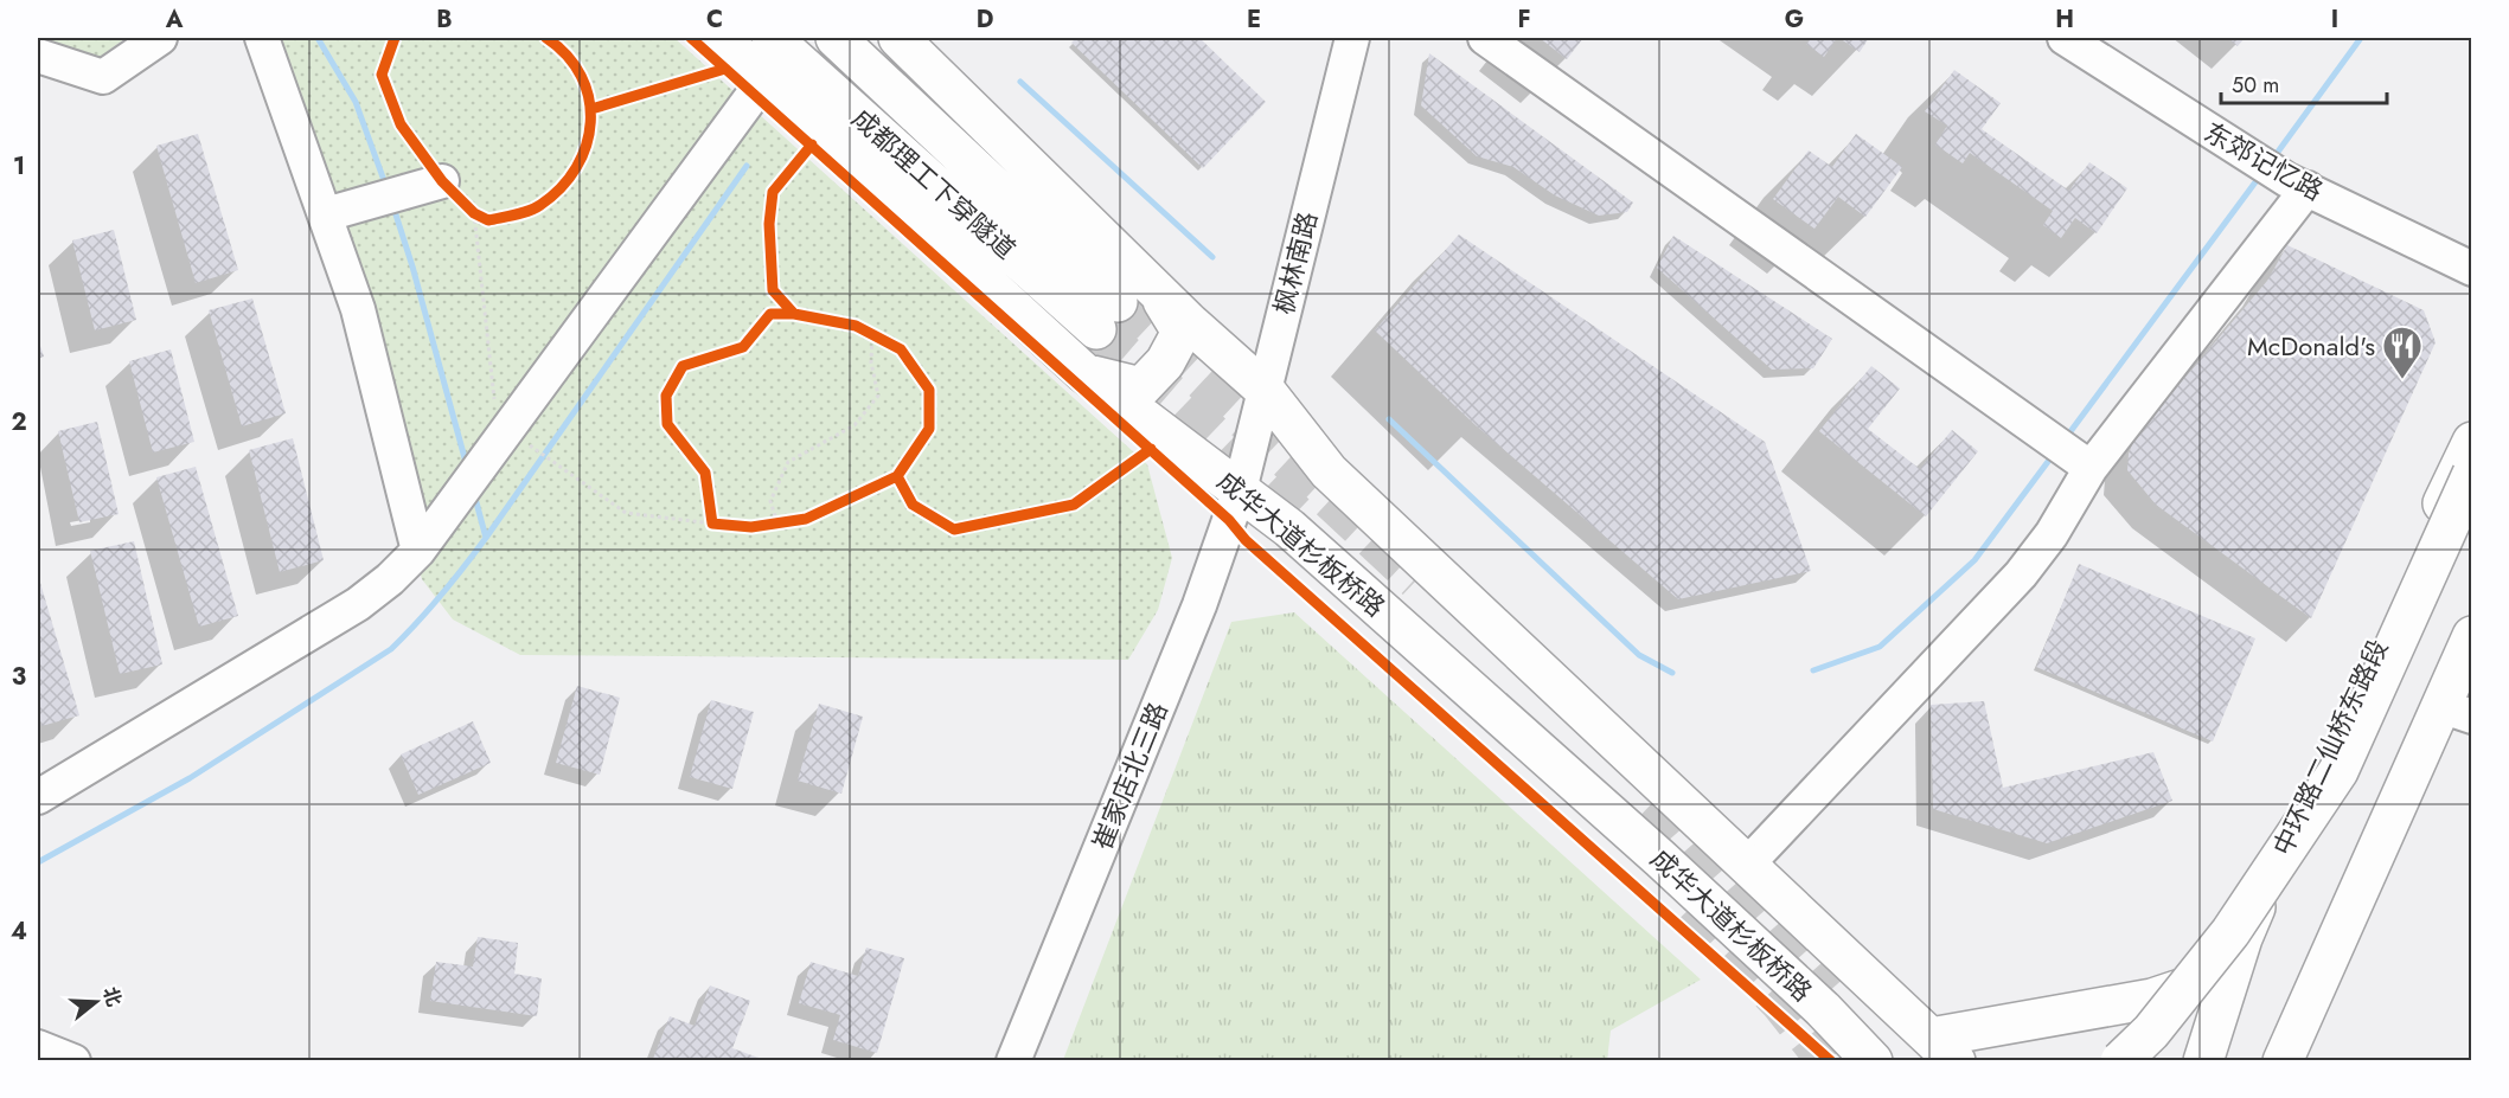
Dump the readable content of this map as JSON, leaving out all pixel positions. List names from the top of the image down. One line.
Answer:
{"streets":{"main road":["成都理工下穿隧道","成华大道杉板桥路","中环路二仙桥东路段"],"street":["东郊记忆路","枫林南路","崔家店北三路"]},"crossings":[["枫林南路","成华大道杉板桥路"],["枫林南路","崔家店北三路"],["成华大道杉板桥路","崔家店北三路"]],"places":{"restaurant":["McDonald's"]},"scale_bar":"50 m","north":"right","grid":{"columns":["A","B","C","D","E","F","G","H","I"],"rows":["1","2","3","4"]}}
